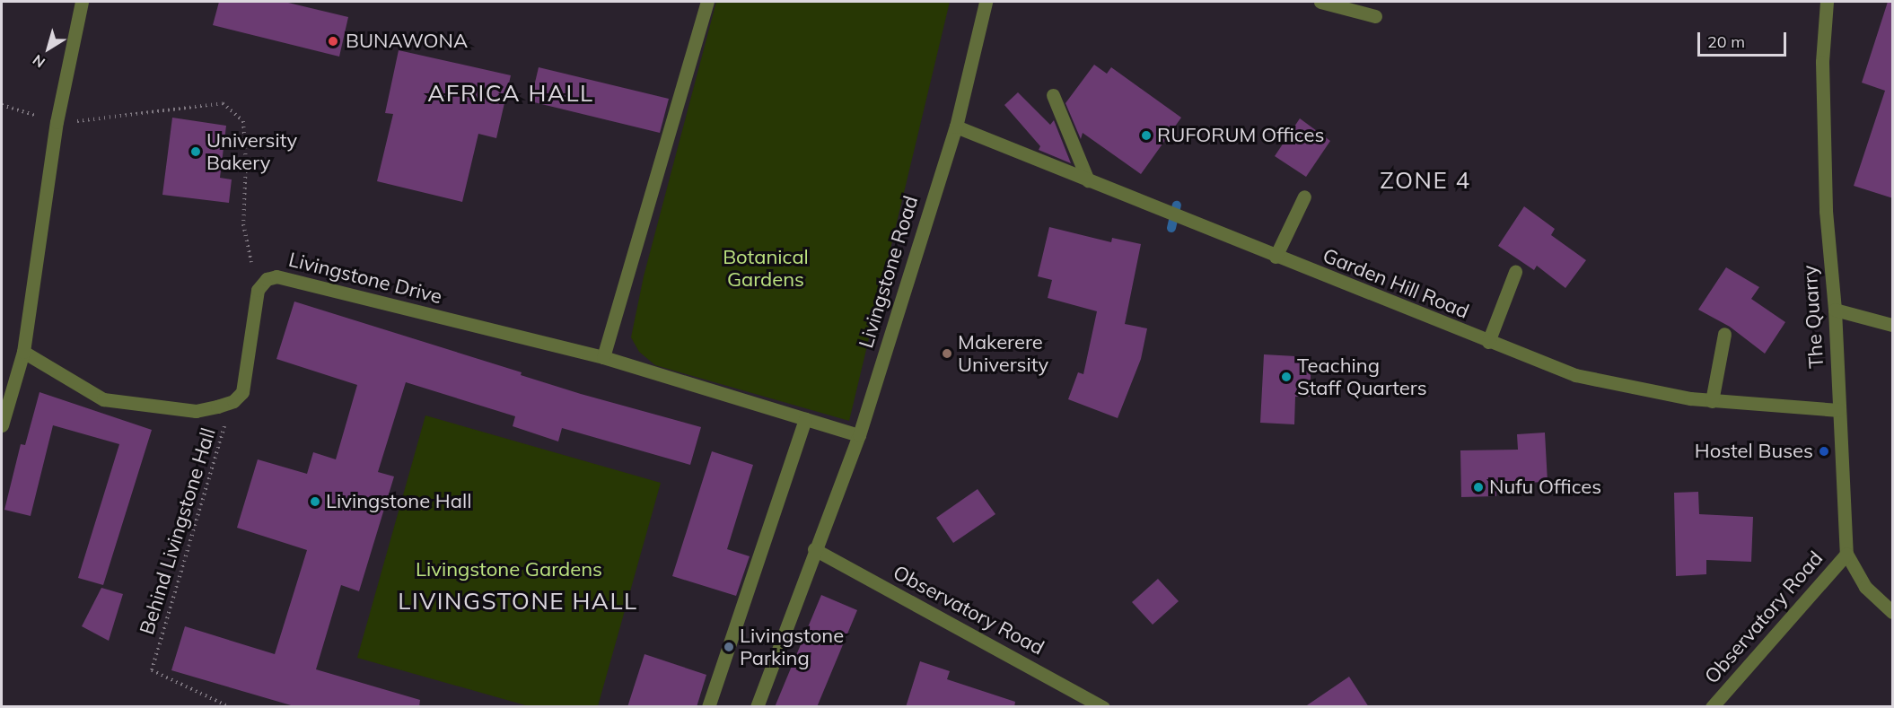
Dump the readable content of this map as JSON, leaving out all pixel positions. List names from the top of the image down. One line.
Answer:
{"streets":{"lane":["Livingstone Road","Livingstone Drive","Garden Hill Road","The Quarry","Observatory Road"],"path":["Behind Livingstone Hall"]},"crossings":[["Livingstone Road","Livingstone Drive"],["Livingstone Road","Garden Hill Road"],["Livingstone Road","Observatory Road"],["Garden Hill Road","The Quarry"],["The Quarry","Observatory Road"]],"districts":["AFRICA HALL","ZONE 4","LIVINGSTONE HALL"],"parks":["Botanical Gardens","Livingstone Gardens"],"places":["BUNAWONA","RUFORUM Offices","University Bakery","Makerere University","Teaching Staff Quarters","Hostel Buses","Nufu Offices","Livingstone Hall","Livingstone Parking"],"scale_bar":"20 m","north":"bottom left"}
